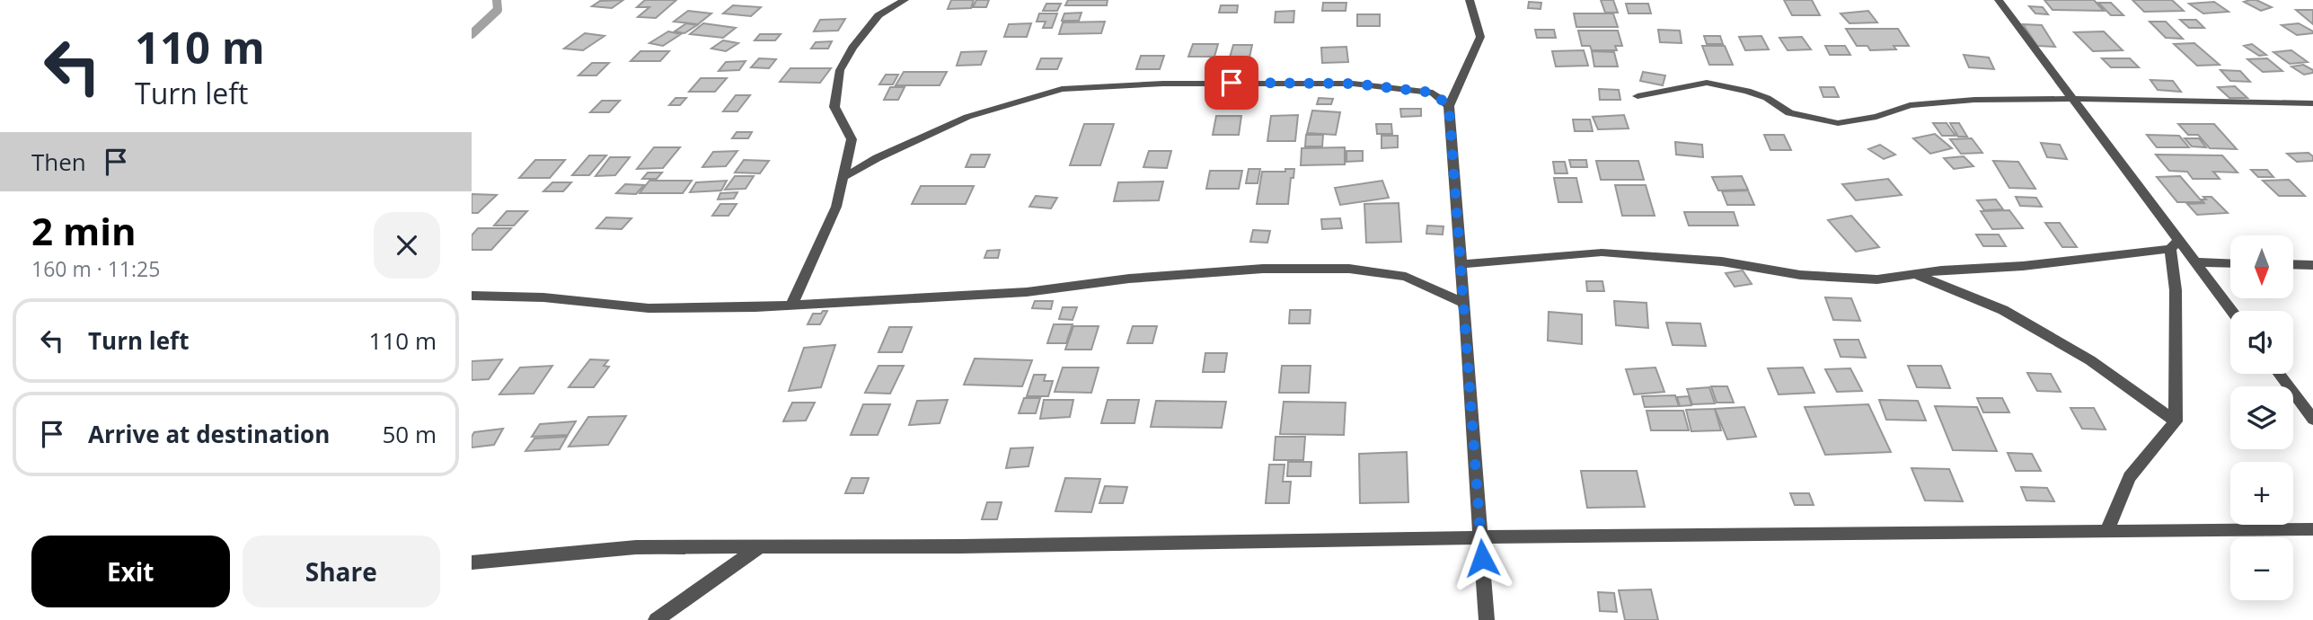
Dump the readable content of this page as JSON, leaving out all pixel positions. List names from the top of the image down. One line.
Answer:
{"north":"bottom","page":{"turn":["110 m","Turn left"],"then":"Then","heading":["2 min","160 m · 11:25"],"map_buttons":["+","−"],"list":[{"name":"Turn left","value":"110 m"},{"name":"Arrive at destination","value":"50 m"}],"buttons":["Exit","Share"]}}
